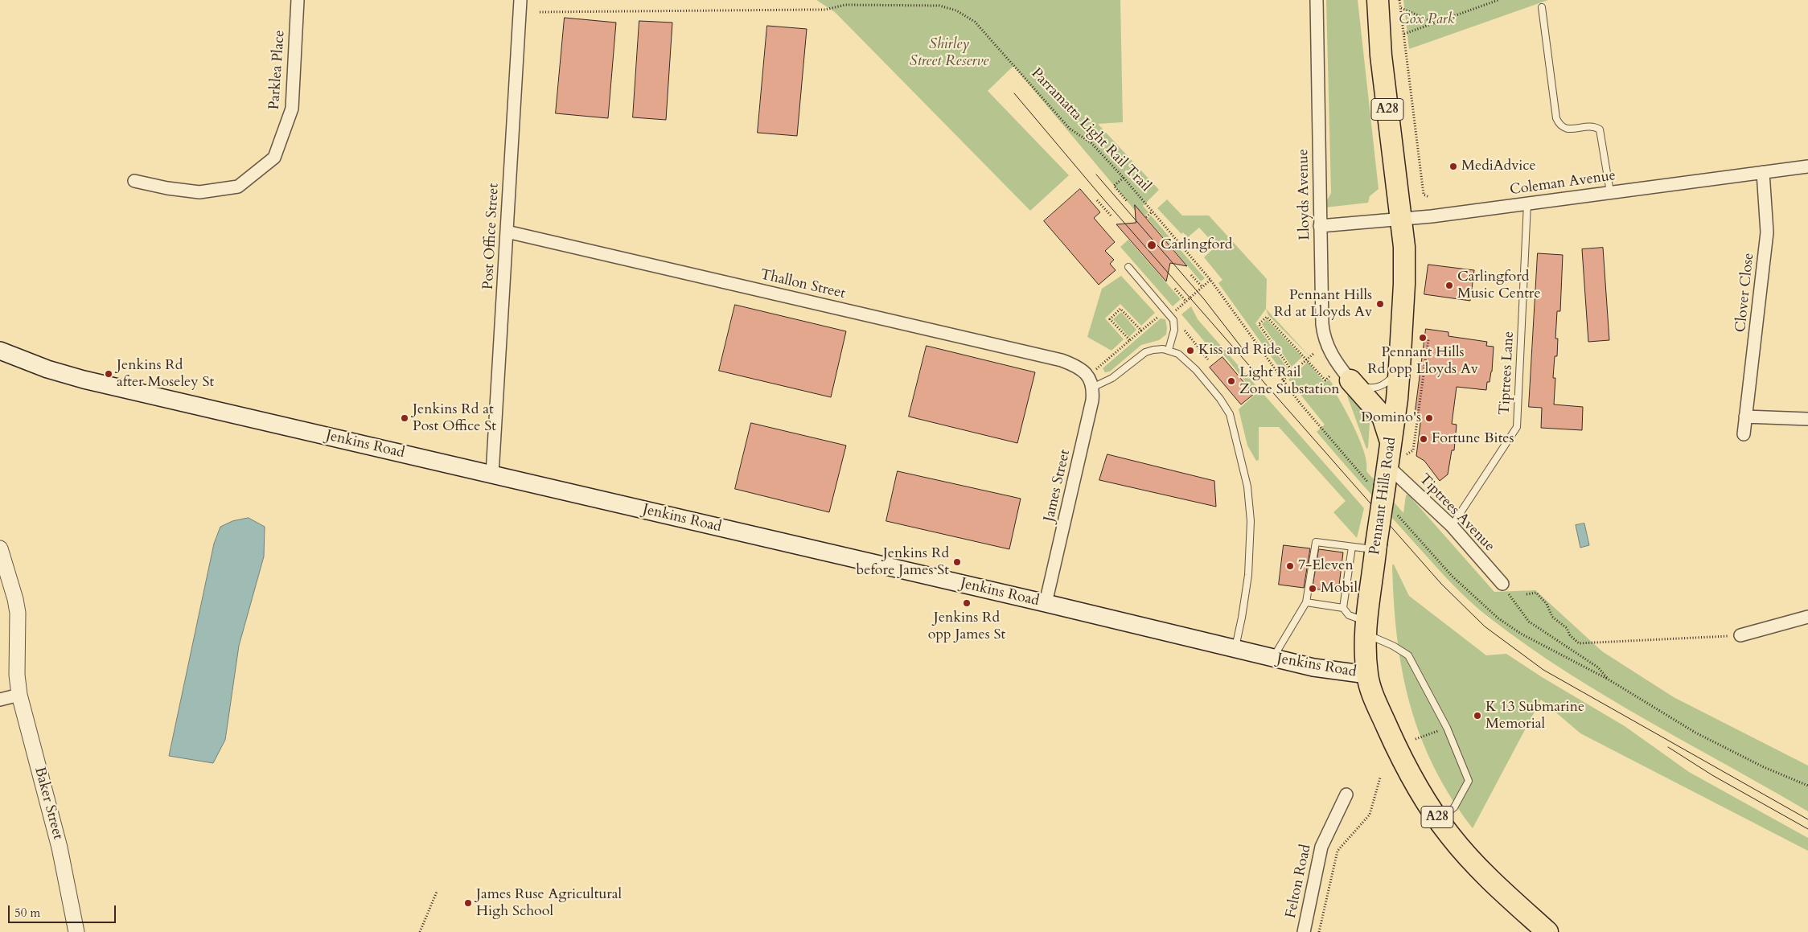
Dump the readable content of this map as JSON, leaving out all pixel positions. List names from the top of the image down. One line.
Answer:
{"streets":{"highway":["A28","Pennant Hills Road"],"main road":["Jenkins Road"],"street":["Parklea Place","Coleman Avenue","Lloyds Avenue","Post Office Street","Thallon Street","Clover Close","James Street","Tiptrees Avenue","Baker Street","Felton Road"],"lane":["Tiptrees Lane"],"path":["Parramatta Light Rail Trail"]},"crossings":[["Parramatta Light Rail Trail","Pennant Hills Road"],["Parramatta Light Rail Trail","Tiptrees Avenue"],["Coleman Avenue","Lloyds Avenue"],["Coleman Avenue","Clover Close"],["Coleman Avenue","Tiptrees Lane"],["Coleman Avenue","Pennant Hills Road"],["Post Office Street","Thallon Street"],["Post Office Street","Jenkins Road"],["Thallon Street","James Street"],["Tiptrees Lane","Tiptrees Avenue"],["Jenkins Road","James Street"],["Jenkins Road","Pennant Hills Road"],["Pennant Hills Road","Tiptrees Avenue"]],"parks":["Cox Park","Shirley Street Reserve"],"places":["MediAdvice","Carlingford","Carlingford Music Centre","Pennant Hills Rd at Lloyds Av","Pennant Hills Rd opp Lloyds Av","Kiss and Ride","Jenkins Rd after Moseley St","Light Rail Zone Substation","Jenkins Rd at Post Office St","Domino's","Fortune Bites","Jenkins Rd before James St","7-Eleven","Mobil","Jenkins Rd opp James St","K 13 Submarine Memorial","James Ruse Agricultural High School"],"scale_bar":"50 m"}
